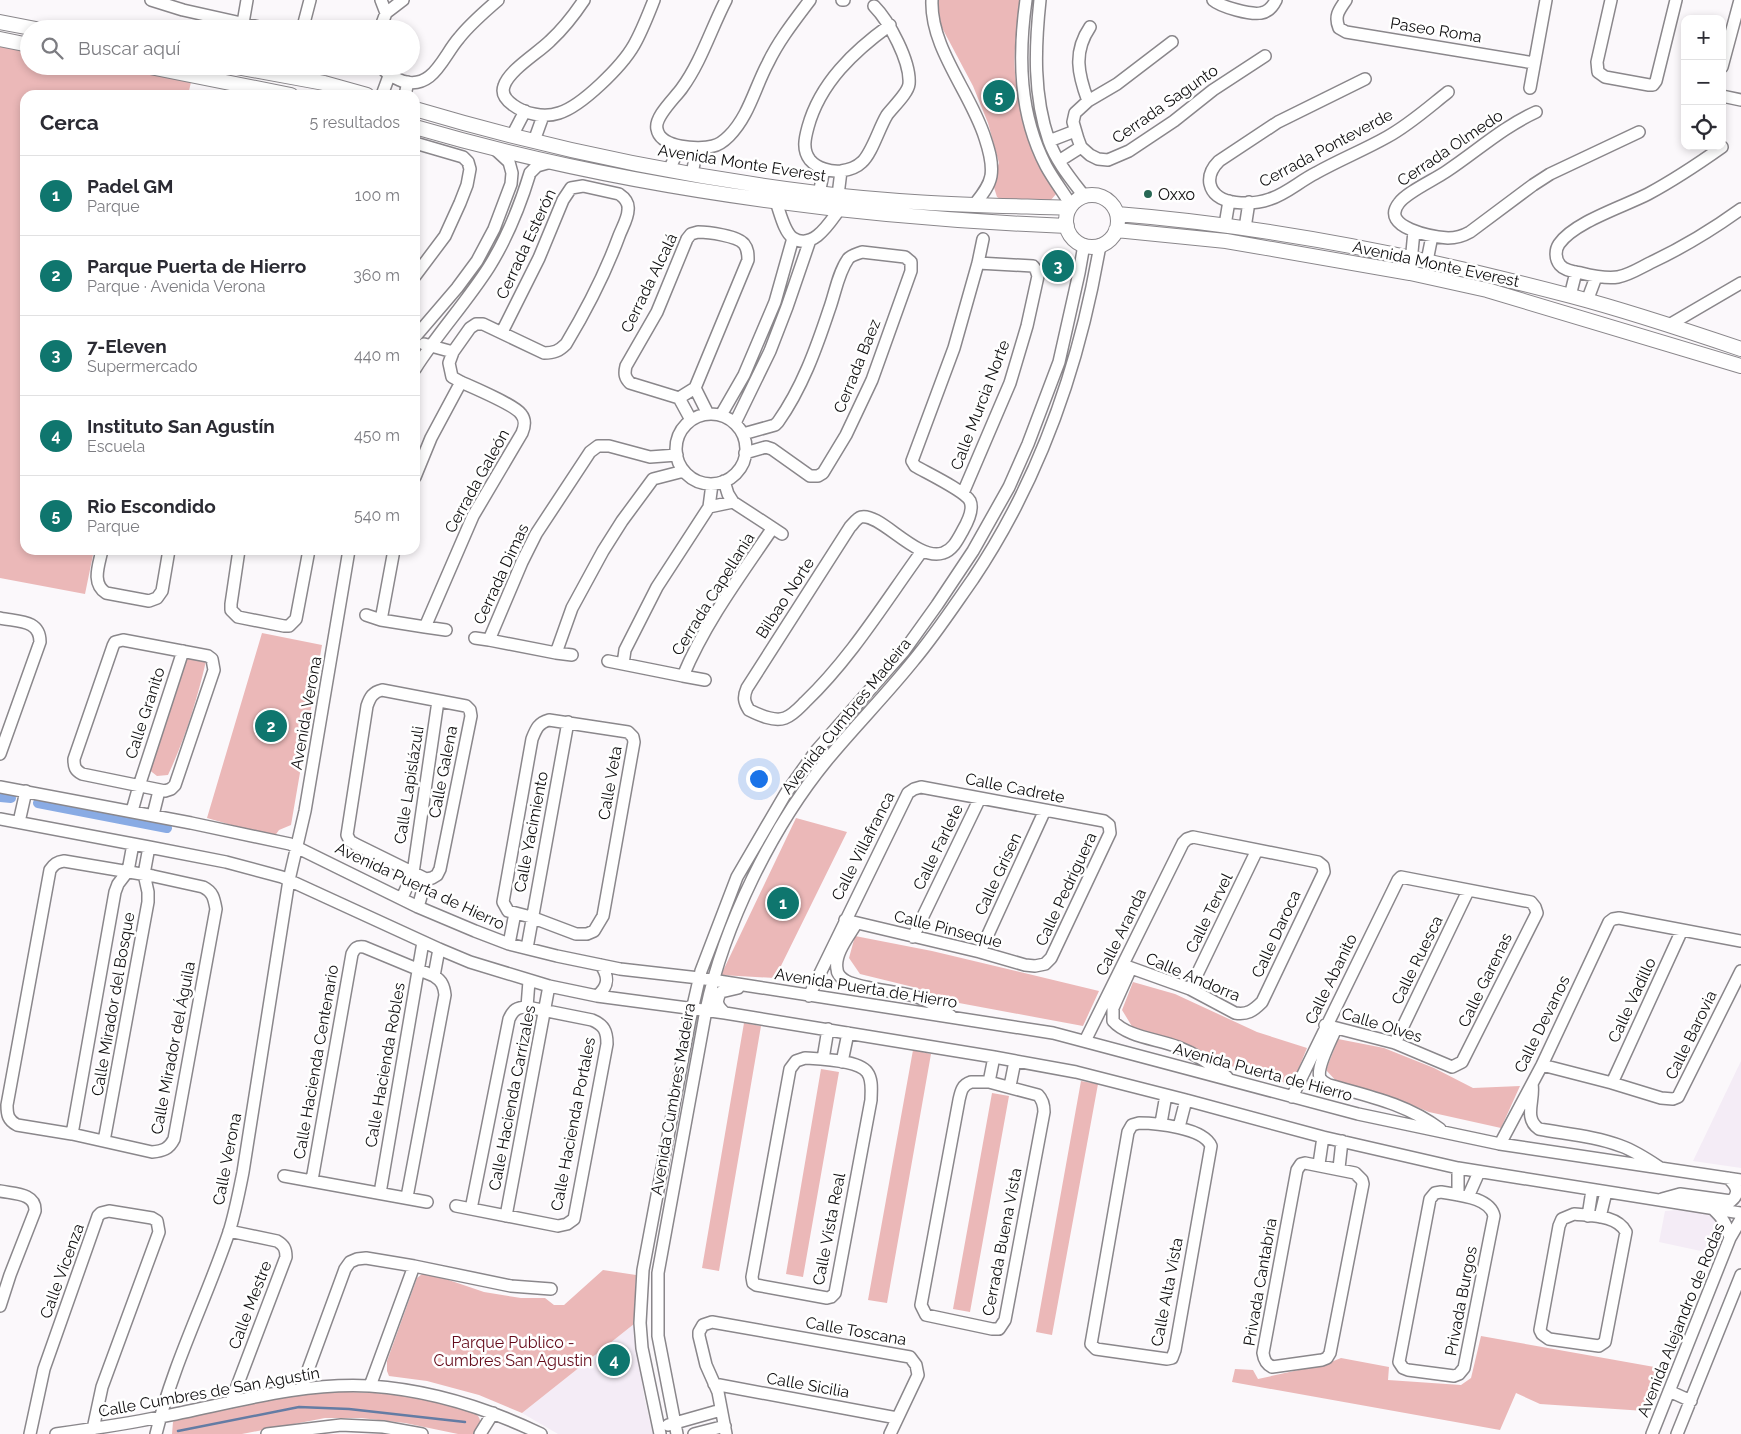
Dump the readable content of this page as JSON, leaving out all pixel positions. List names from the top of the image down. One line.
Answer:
{"streets":{"main road":["Avenida Monte Everest"],"street":["Paseo Roma","Cerrada Sagunto","Cerrada Ponteverde","Cerrada Olmedo","Cerrada Esterón","Cerrada Alcalá","Cerrada Baez","Calle Murcia Norte","Cerrada Galeón","Cerrada Dimas","Cerrada Capellania","Bilbao Norte","Calle Granito","Avenida Verona","Avenida Cumbres Madeira","Calle Galena","Calle Veta","Calle Lapislázuli","Calle Cadrete","Calle Yacimiento","Calle Villafranca","Calle Farlete","Calle Grisen","Avenida Puerta de Hierro","Calle Pedriguera","Calle Tervel","Calle Pinseque","Calle Aranda","Calle Daroca","Calle Ruesca","Calle Andorra","Calle Abanito","Calle Garenas","Calle Vadillo","Calle Mirador del Bosque","Calle Devanos","Calle Olves","Calle Barovia","Calle Mirador del Águila","Calle Hacienda Centenario","Calle Hacienda Robles","Calle Hacienda Carrizales","Calle Hacienda Portales","Calle Verona","Calle Vista Real","Cerrada Buena Vista","Calle Vicenza","Privada Cantabria","Calle Alta Vista","Privada Burgos","Calle Mestre","Avenida Alejandro de Rodas","Calle Toscana","Calle Sicilia","Calle Cumbres de San Agustín"]},"crossings":[["Avenida Monte Everest","Avenida Cumbres Madeira"],["Cerrada Baez","Cerrada Dimas"],["Calle Granito","Avenida Puerta de Hierro"],["Avenida Verona","Avenida Puerta de Hierro"],["Avenida Verona","Calle Verona"],["Avenida Cumbres Madeira","Avenida Puerta de Hierro"],["Calle Galena","Calle Lapislázuli"],["Calle Veta","Calle Yacimiento"],["Calle Lapislázuli","Avenida Puerta de Hierro"],["Calle Cadrete","Calle Villafranca"],["Calle Cadrete","Calle Farlete"],["Calle Cadrete","Calle Grisen"],["Calle Cadrete","Calle Pedriguera"],["Calle Yacimiento","Avenida Puerta de Hierro"],["Calle Villafranca","Avenida Puerta de Hierro"],["Calle Villafranca","Calle Pinseque"],["Calle Farlete","Calle Pinseque"],["Calle Grisen","Calle Pinseque"],["Avenida Puerta de Hierro","Calle Aranda"],["Avenida Puerta de Hierro","Calle Abanito"],["Avenida Puerta de Hierro","Calle Devanos"],["Calle Pedriguera","Calle Pinseque"],["Calle Tervel","Calle Aranda"],["Calle Tervel","Calle Daroca"],["Calle Tervel","Calle Andorra"],["Calle Aranda","Calle Daroca"],["Calle Aranda","Calle Andorra"],["Calle Daroca","Calle Andorra"],["Calle Ruesca","Calle Abanito"],["Calle Ruesca","Calle Garenas"],["Calle Ruesca","Calle Olves"],["Calle Abanito","Calle Garenas"],["Calle Abanito","Calle Olves"],["Calle Garenas","Calle Olves"],["Calle Vadillo","Calle Devanos"],["Calle Vadillo","Calle Barovia"],["Calle Mirador del Bosque","Calle Mirador del Águila"],["Calle Hacienda Centenario","Calle Hacienda Robles"],["Calle Hacienda Carrizales","Calle Hacienda Portales"],["Calle Verona","Calle Mestre"],["Calle Verona","Calle Cumbres de San Agustín"],["Calle Vicenza","Calle Cumbres de San Agustín"],["Calle Mestre","Calle Cumbres de San Agustín"],["Calle Toscana","Calle Sicilia"]],"parks":["Parque Publico - Cumbres San Agustin"],"places":["Oxxo"],"page":{"map_buttons":["+","−"],"search":"Buscar aquí","pins":["5","3","2","1","4"],"heading":["Cerca","5 resultados"],"list":[{"mark":"1","name":"Padel GM","note":"Parque","value":"100 m"},{"mark":"2","name":"Parque Puerta de Hierro","note":"Parque · Avenida Verona","value":"360 m"},{"mark":"3","name":"7-Eleven","note":"Supermercado","value":"440 m"},{"mark":"4","name":"Instituto San Agustín","note":"Escuela","value":"450 m"},{"mark":"5","name":"Rio Escondido","note":"Parque","value":"540 m"}]}}
